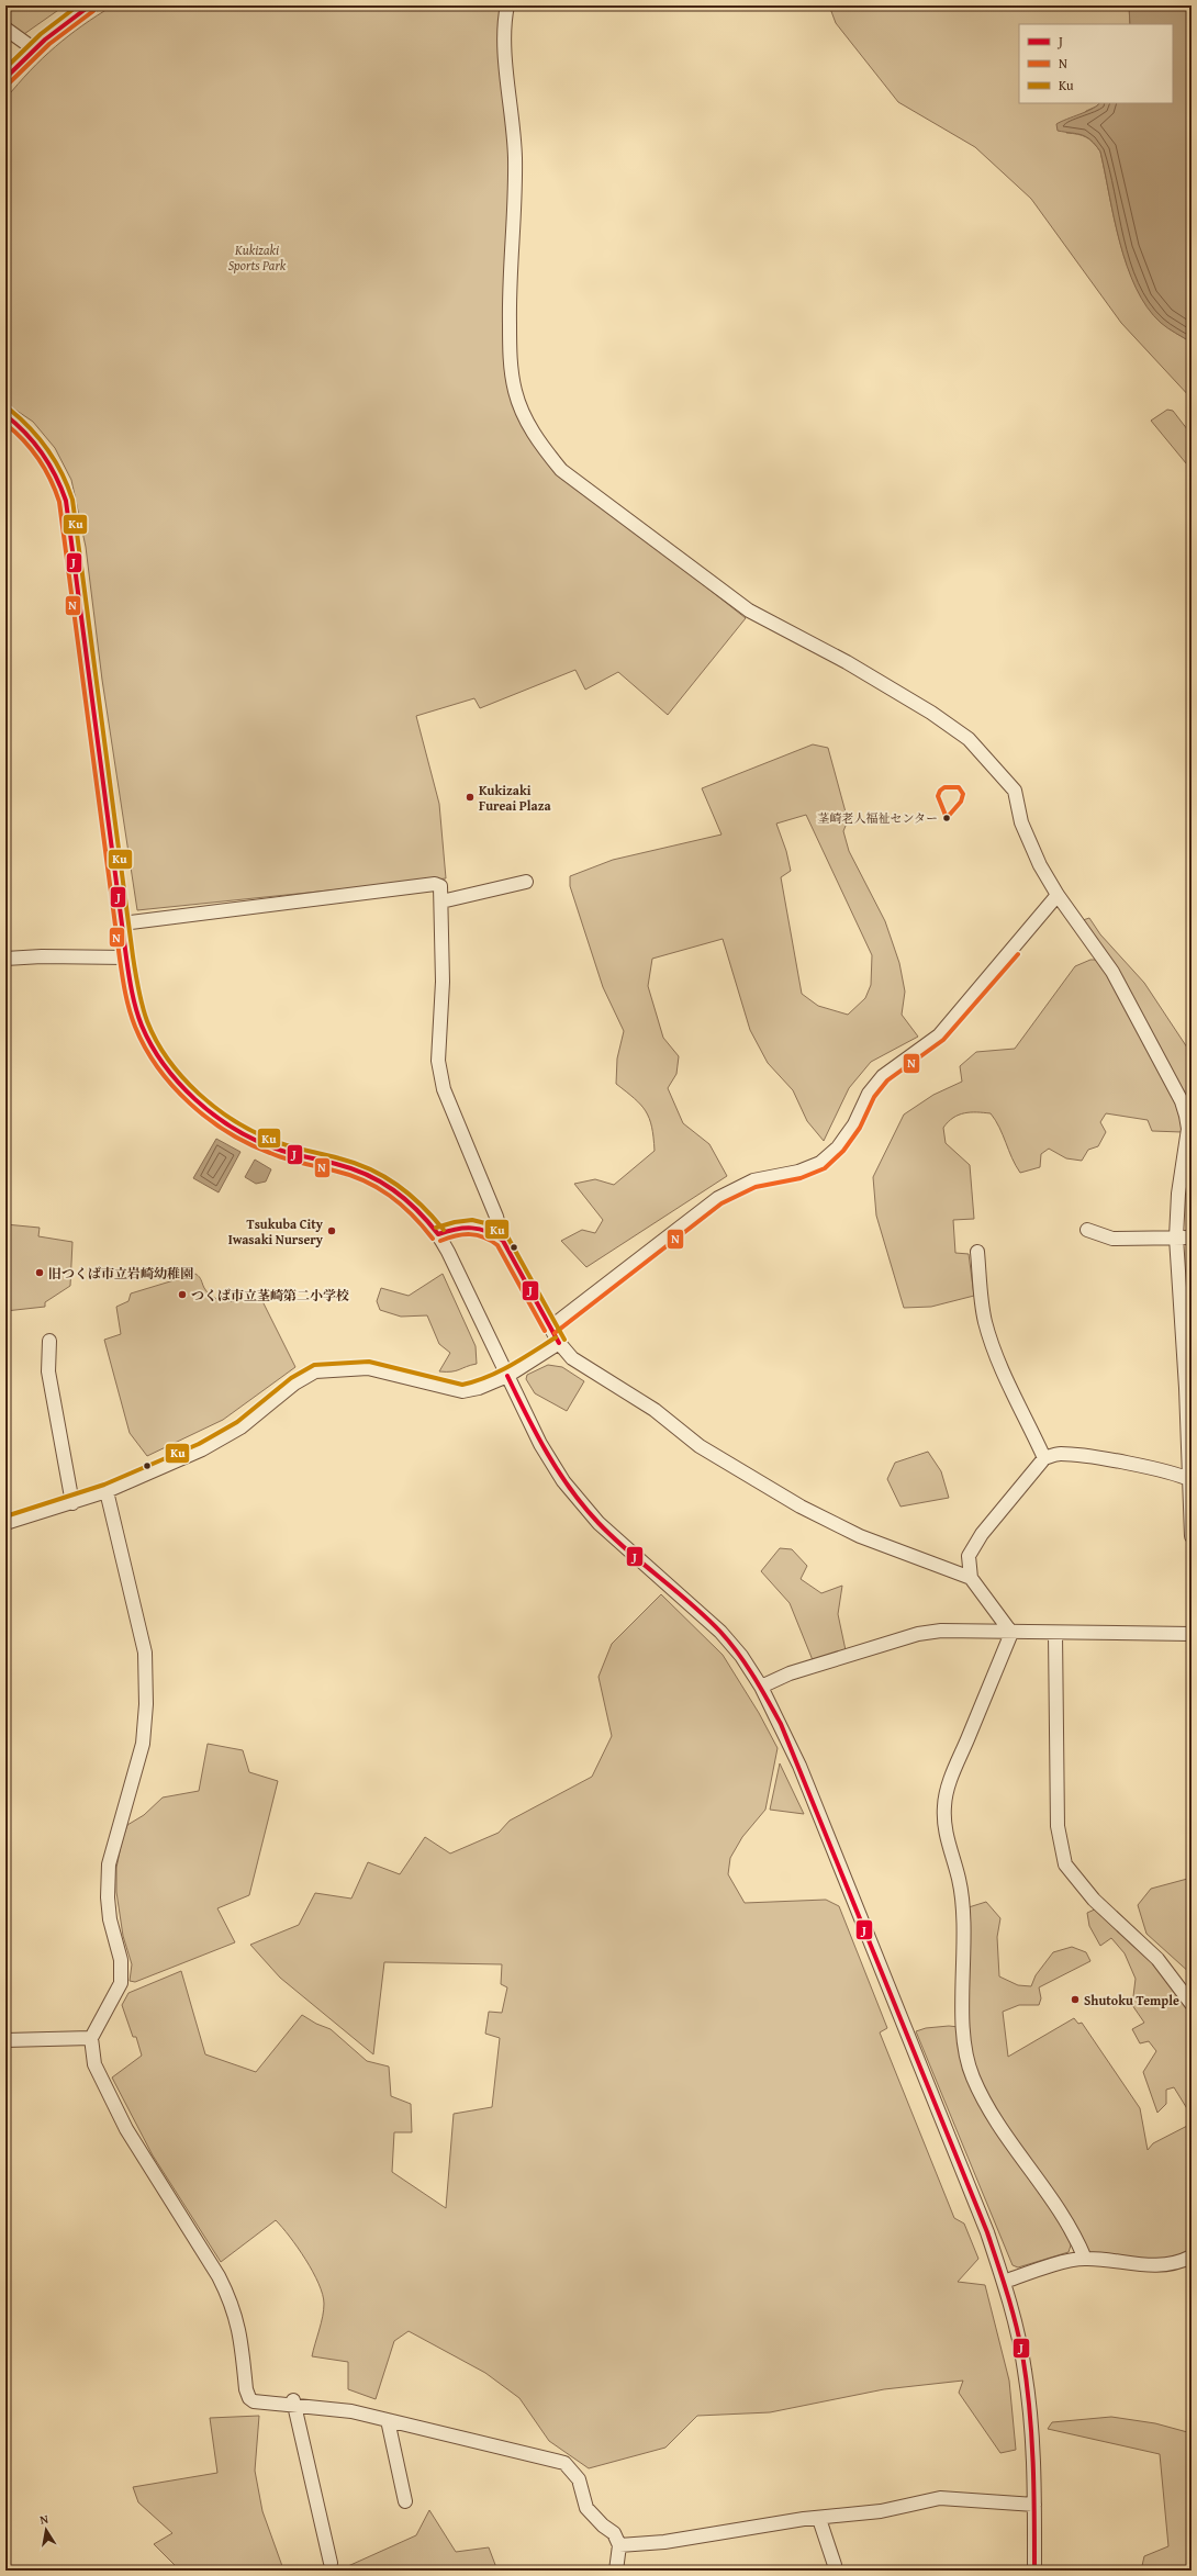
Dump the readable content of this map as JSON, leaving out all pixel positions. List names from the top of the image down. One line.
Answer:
{"parks":["Kukizaki Sports Park"],"places":["Kukizaki Fureai Plaza","茎崎老人福祉センター","Tsukuba City Iwasaki Nursery","旧つくば市立岩崎幼稚園","つくば市立茎崎第二小学校","Shutoku Temple"],"lines":["transit line J","transit line Ku","transit line N"],"legend":["J","N","Ku"],"north":"top"}
